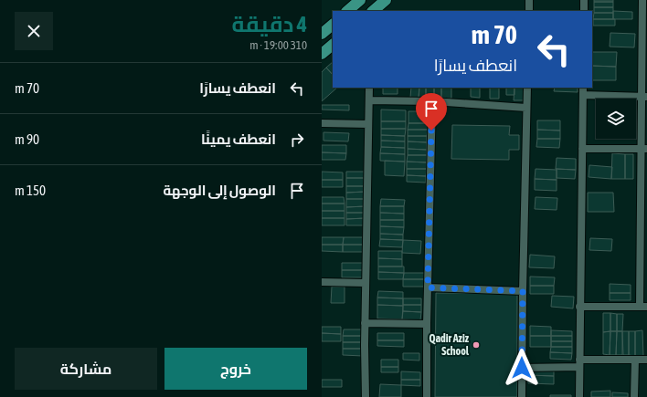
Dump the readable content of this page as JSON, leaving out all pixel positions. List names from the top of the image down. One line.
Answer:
{"places":["Qadir Aziz School"],"page":{"heading":["4 دقيقة","310 m · 19:00"],"turn":["70 m","انعطف يسارًا"],"list":[{"name":"انعطف يسارًا","value":"70 m"},{"name":"انعطف يمينًا","value":"90 m"},{"name":"الوصول إلى الوجهة","value":"150 m"}],"buttons":["خروج","مشاركة"]}}
